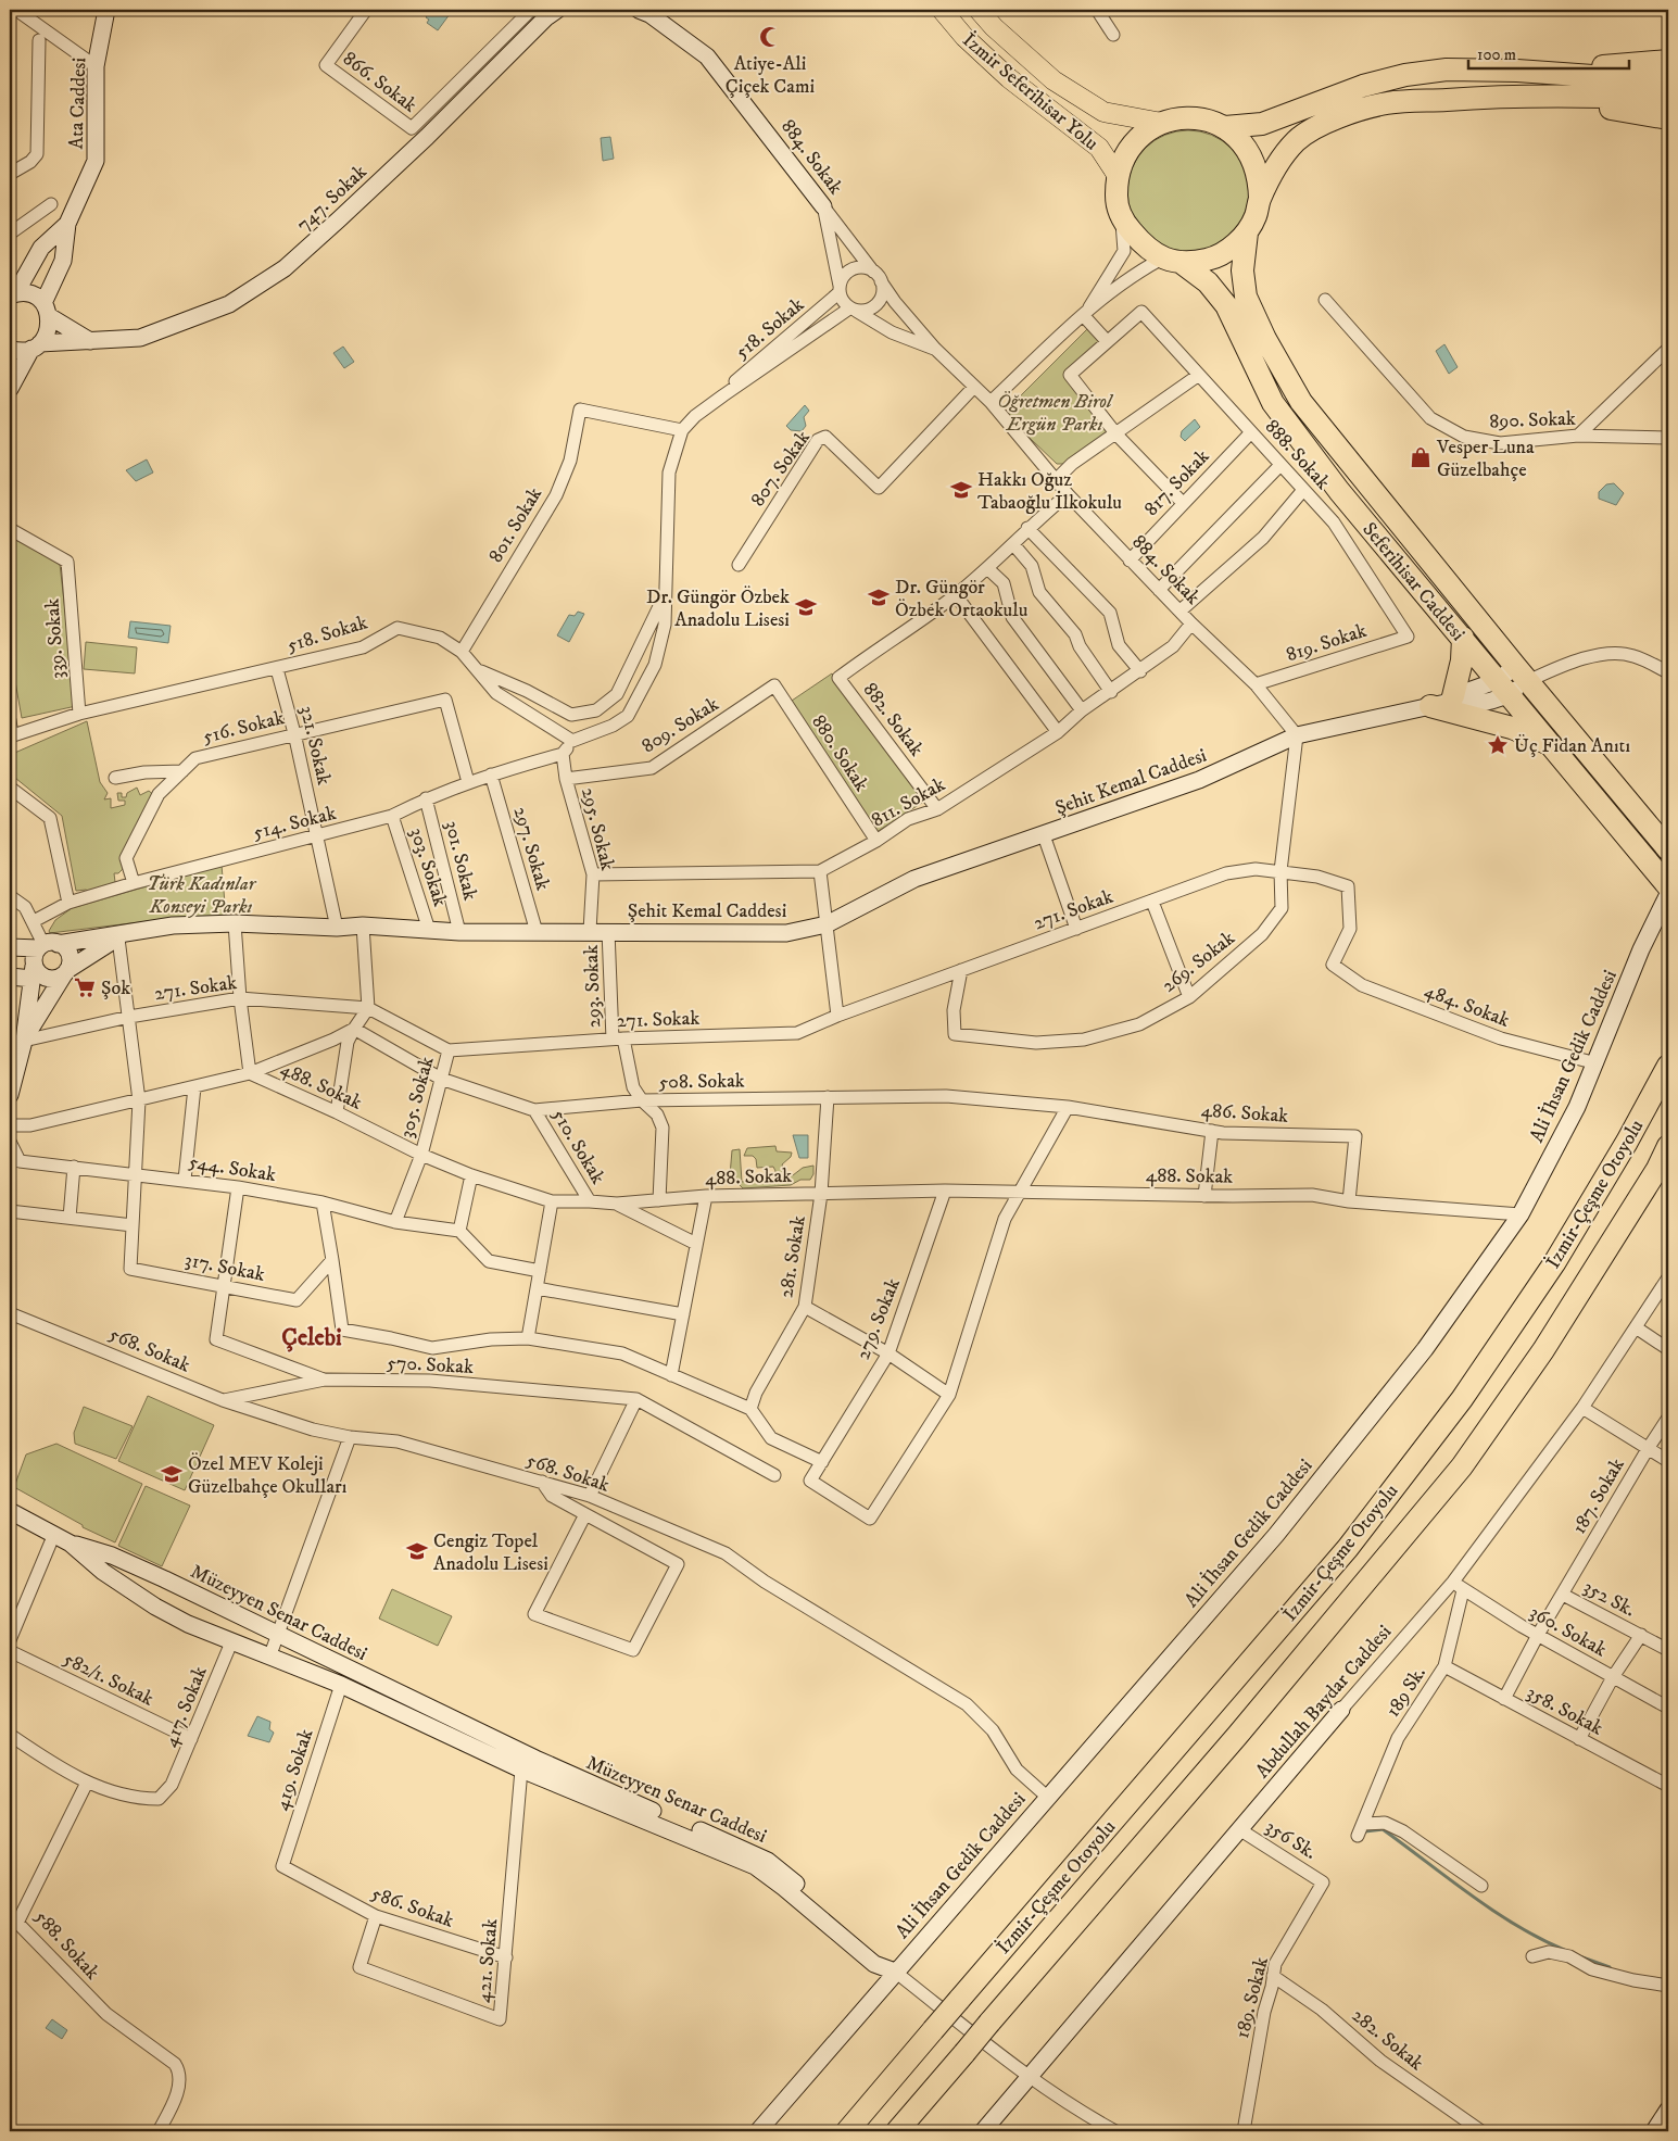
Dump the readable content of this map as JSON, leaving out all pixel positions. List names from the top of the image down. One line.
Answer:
{"streets":{"highway":["Seferihisar Caddesi","İzmir-Çeşme Otoyolu"],"main road":["İzmir Seferihisar Yolu","Ata Caddesi","884. Sokak","747. Sokak","Şehit Kemal Caddesi","Ali İhsan Gedik Caddesi","Müzeyyen Senar Caddesi","Abdullah Baydar Caddesi"],"street":["866. Sokak","518. Sokak","890. Sokak","888. Sokak","807. Sokak","817. Sokak","801. Sokak","339. Sokak","819. Sokak","882. Sokak","809. Sokak","516. Sokak","321. Sokak","880. Sokak","811. Sokak","514. Sokak","295. Sokak","297. Sokak","301. Sokak","303. Sokak","271. Sokak","269. Sokak","293. Sokak","484. Sokak","508. Sokak","488. Sokak","305. Sokak","486. Sokak","510. Sokak","544. Sokak","281. Sokak","317. Sokak","279. Sokak","568. Sokak","570. Sokak","187. Sokak","352 Sk.","360. Sokak","582/1. Sokak","189 Sk.","417. Sokak","358. Sokak","419. Sokak","356 Sk.","586. Sokak","588. Sokak","421. Sokak","189. Sokak","282. Sokak"]},"crossings":[["İzmir Seferihisar Yolu","Seferihisar Caddesi"],["Ata Caddesi","747. Sokak"],["884. Sokak","518. Sokak"],["884. Sokak","807. Sokak"],["884. Sokak","817. Sokak"],["884. Sokak","819. Sokak"],["884. Sokak","Şehit Kemal Caddesi"],["884. Sokak","811. Sokak"],["884. Sokak","269. Sokak"],["518. Sokak","801. Sokak"],["518. Sokak","339. Sokak"],["518. Sokak","321. Sokak"],["888. Sokak","817. Sokak"],["888. Sokak","819. Sokak"],["Seferihisar Caddesi","Şehit Kemal Caddesi"],["882. Sokak","811. Sokak"],["809. Sokak","880. Sokak"],["809. Sokak","295. Sokak"],["516. Sokak","321. Sokak"],["516. Sokak","514. Sokak"],["321. Sokak","Şehit Kemal Caddesi"],["321. Sokak","514. Sokak"],["880. Sokak","811. Sokak"],["Şehit Kemal Caddesi","295. Sokak"],["Şehit Kemal Caddesi","297. Sokak"],["Şehit Kemal Caddesi","301. Sokak"],["Şehit Kemal Caddesi","303. Sokak"],["Şehit Kemal Caddesi","269. Sokak"],["Şehit Kemal Caddesi","293. Sokak"],["Şehit Kemal Caddesi","317. Sokak"],["811. Sokak","295. Sokak"],["514. Sokak","295. Sokak"],["514. Sokak","297. Sokak"],["514. Sokak","301. Sokak"],["514. Sokak","303. Sokak"],["271. Sokak","269. Sokak"],["271. Sokak","293. Sokak"],["271. Sokak","484. Sokak"],["271. Sokak","305. Sokak"],["271. Sokak","317. Sokak"],["293. Sokak","508. Sokak"],["293. Sokak","488. Sokak"],["484. Sokak","Ali İhsan Gedik Caddesi"],["Ali İhsan Gedik Caddesi","488. Sokak"],["Ali İhsan Gedik Caddesi","568. Sokak"],["Ali İhsan Gedik Caddesi","Müzeyyen Senar Caddesi"],["508. Sokak","305. Sokak"],["508. Sokak","486. Sokak"],["508. Sokak","510. Sokak"],["508. Sokak","281. Sokak"],["488. Sokak","305. Sokak"],["488. Sokak","486. Sokak"],["488. Sokak","510. Sokak"],["488. Sokak","281. Sokak"],["488. Sokak","317. Sokak"],["488. Sokak","279. Sokak"],["305. Sokak","544. Sokak"],["544. Sokak","317. Sokak"],["568. Sokak","570. Sokak"],["187. Sokak","352 Sk."],["187. Sokak","360. Sokak"],["187. Sokak","358. Sokak"],["Müzeyyen Senar Caddesi","417. Sokak"],["Müzeyyen Senar Caddesi","419. Sokak"],["Müzeyyen Senar Caddesi","421. Sokak"],["360. Sokak","Abdullah Baydar Caddesi"],["582/1. Sokak","417. Sokak"],["189 Sk.","358. Sokak"],["Abdullah Baydar Caddesi","356 Sk."],["417. Sokak","588. Sokak"],["419. Sokak","586. Sokak"],["356 Sk.","189. Sokak"],["586. Sokak","421. Sokak"],["189. Sokak","282. Sokak"]],"districts":["Çelebi"],"parks":["Öğretmen Birol Ergün Parkı","Türk Kadınlar Konseyi Parkı"],"places":{"mosque":["Atiye-Ali Çiçek Cami"],"shop":["Vesper Luna Güzelbahçe"],"school or university":["Hakkı Oğuz Tabaoğlu İlkokulu","Dr. Güngör Özbek Ortaokulu","Dr. Güngör Özbek Anadolu Lisesi","Özel MEV Koleji Güzelbahçe Okulları","Cengiz Topel Anadolu Lisesi"],"place":["Üç Fidan Anıtı"],"supermarket":["Şok"]},"scale_bar":"100 m"}
